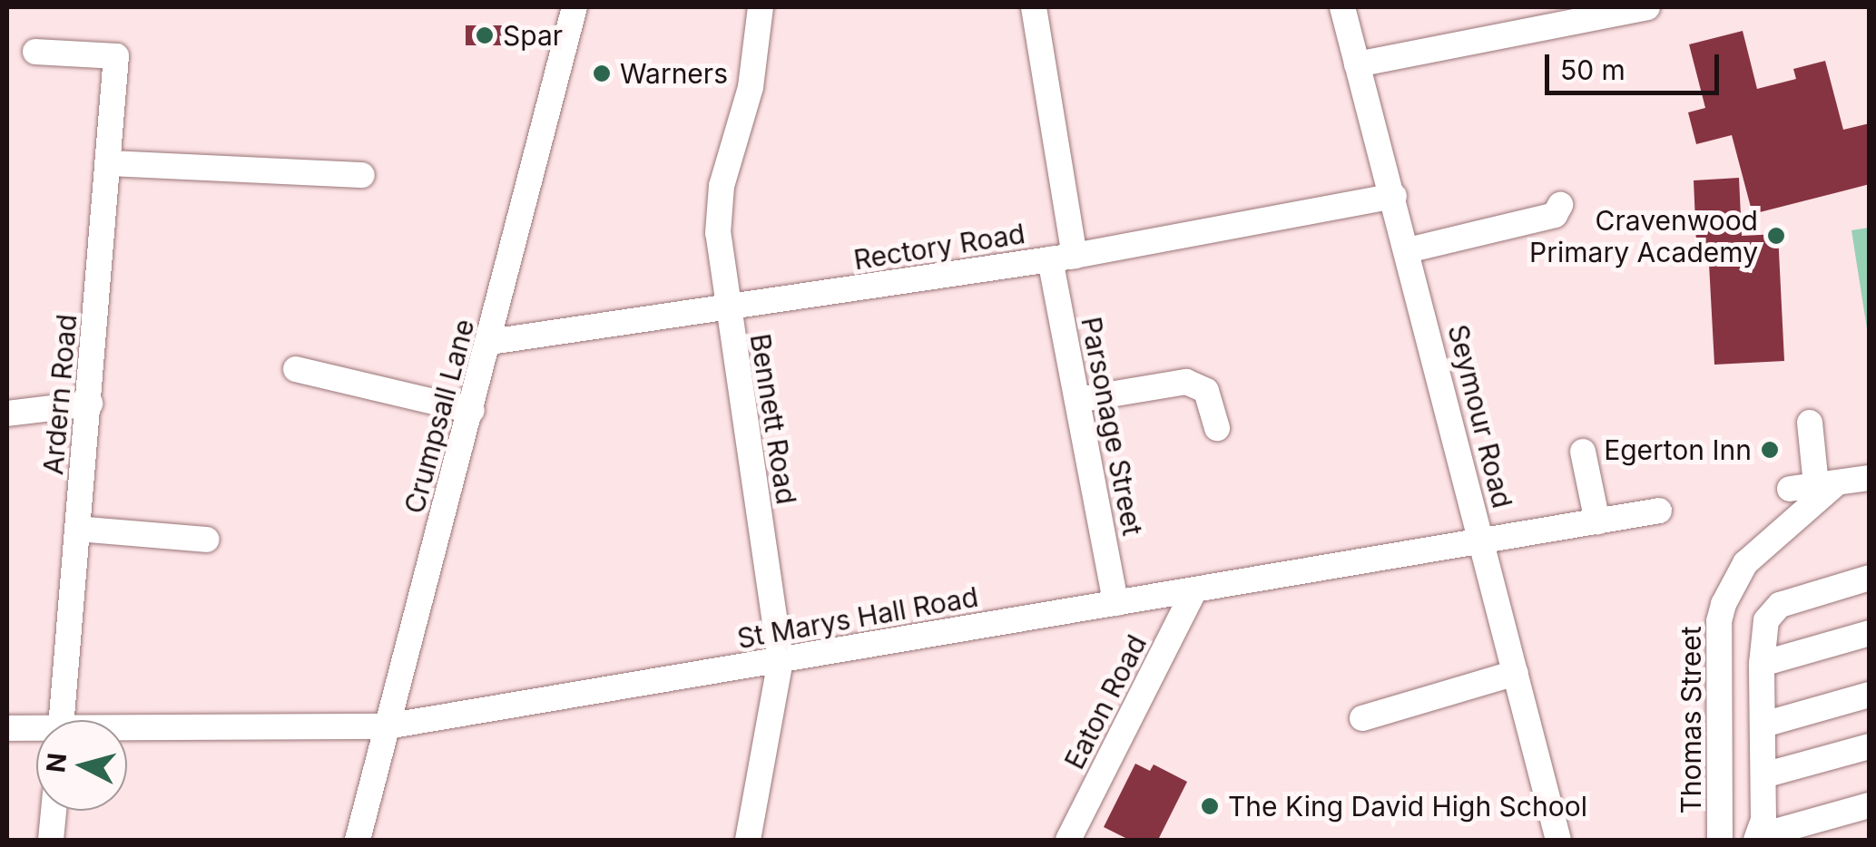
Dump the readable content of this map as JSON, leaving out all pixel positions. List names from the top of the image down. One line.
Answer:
{"streets":{"street":["Rectory Road","Ardern Road","Crumpsall Lane","Seymour Road","Bennett Road","Parsonage Street","St Marys Hall Road","Eaton Road","Thomas Street"]},"crossings":[["Rectory Road","Crumpsall Lane"],["Rectory Road","Seymour Road"],["Rectory Road","Bennett Road"],["Rectory Road","Parsonage Street"],["Crumpsall Lane","St Marys Hall Road"],["Seymour Road","St Marys Hall Road"],["Bennett Road","St Marys Hall Road"],["Parsonage Street","St Marys Hall Road"],["St Marys Hall Road","Eaton Road"]],"places":["Spar","Warners","Cravenwood Primary Academy","Egerton Inn","The King David High School"],"scale_bar":"50 m","north":"left"}
